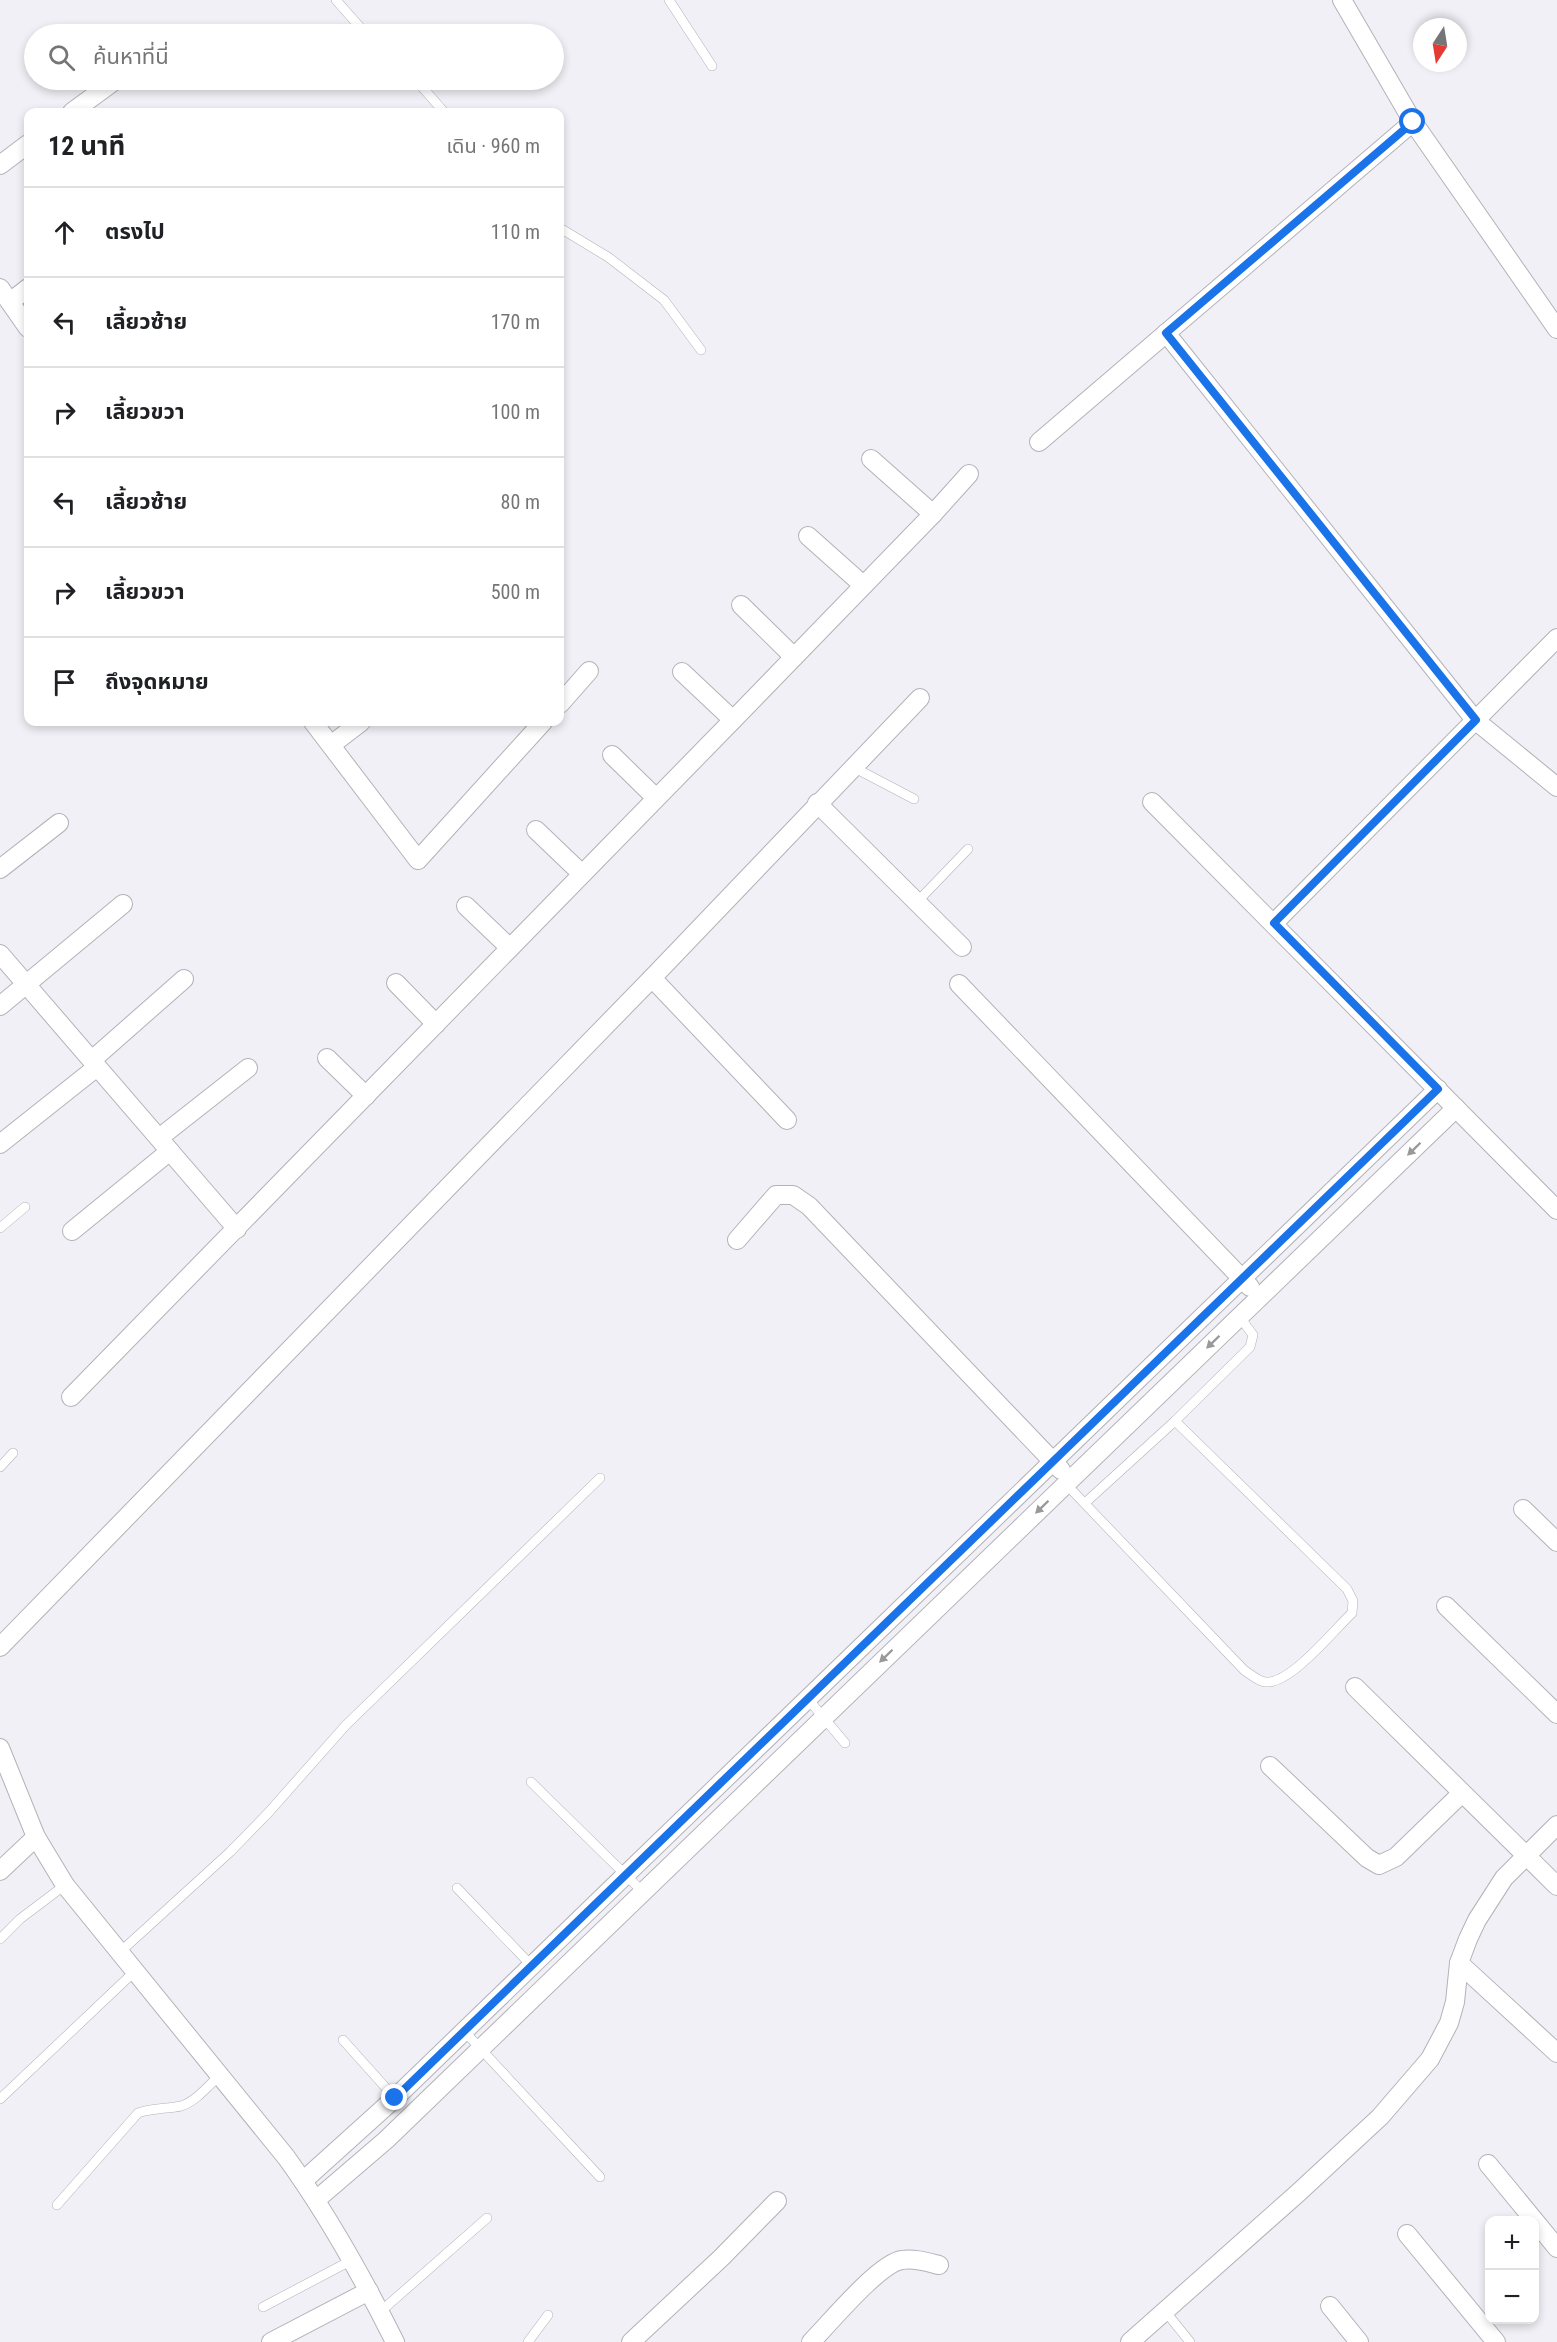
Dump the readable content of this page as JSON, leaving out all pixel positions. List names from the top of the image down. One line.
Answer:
{"north":"bottom","page":{"search":"ค้นหาที่นี่","heading":["12 นาที","เดิน · 960 m"],"list":[["ตรงไป","110 m"],["เลี้ยวซ้าย","170 m"],["เลี้ยวขวา","100 m"],["เลี้ยวซ้าย","80 m"],["เลี้ยวขวา","500 m"],"ถึงจุดหมาย"],"map_buttons":["+","−"]}}
